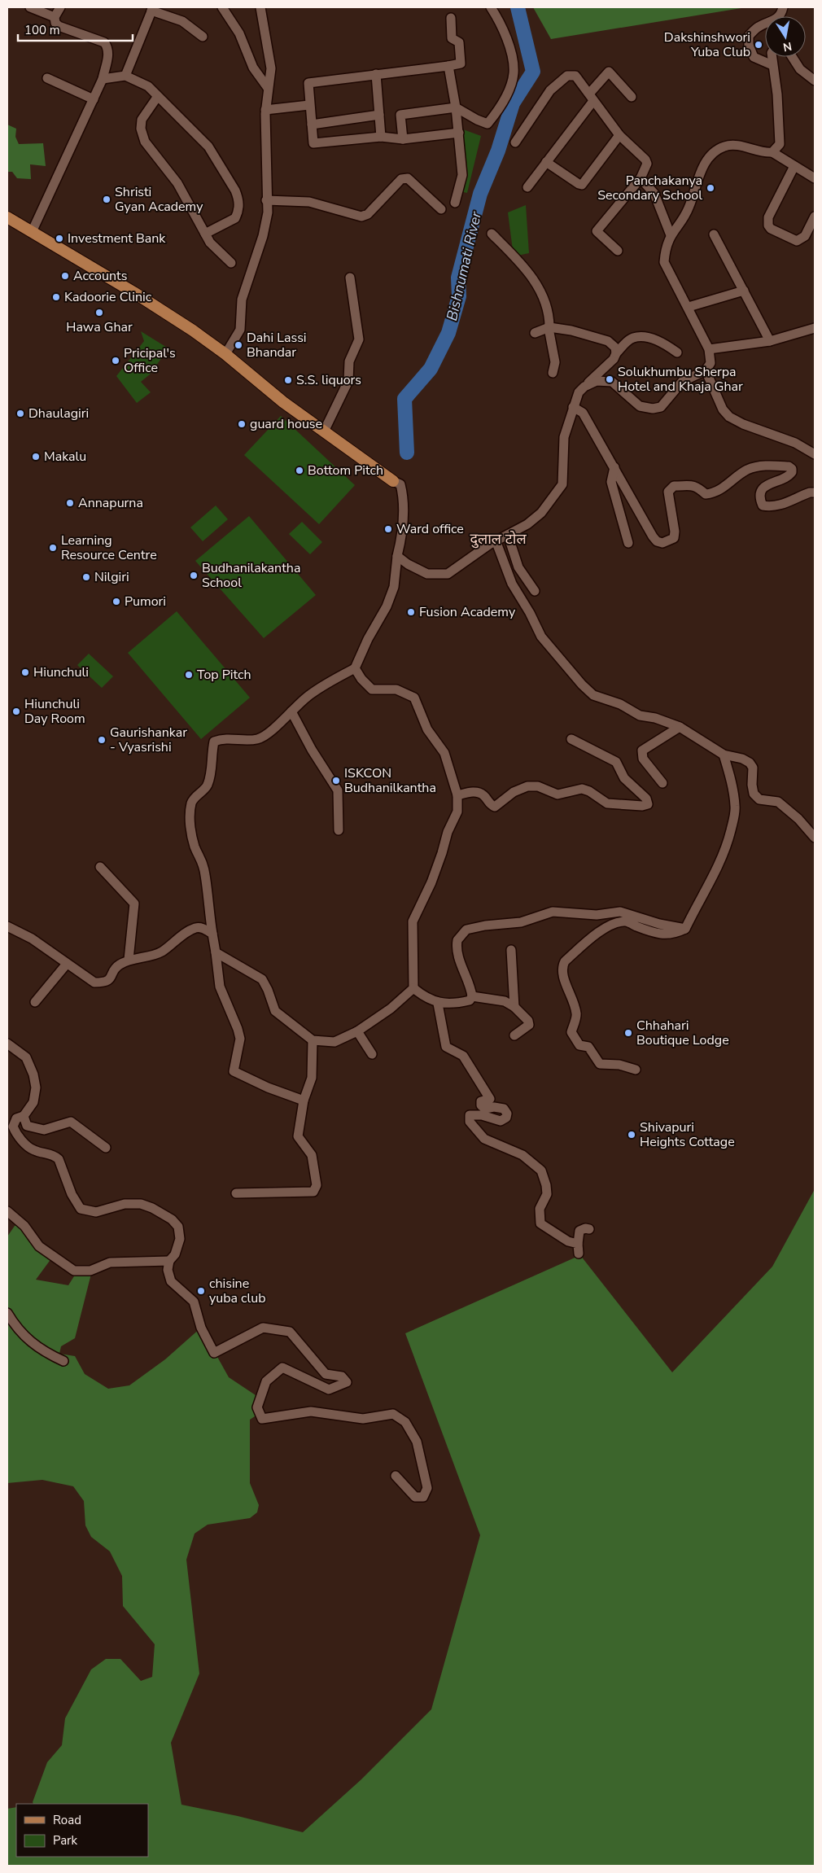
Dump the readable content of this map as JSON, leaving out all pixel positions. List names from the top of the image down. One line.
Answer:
{"districts":["दुलाल टोल"],"water":["Bishnumati River"],"places":["Dakshinshwori Yuba Club","Panchakanya Secondary School","Shristi Gyan Academy","Investment Bank","Accounts","Kadoorie Clinic","Hawa Ghar","Dahi Lassi Bhandar","Pricipal's Office","Solukhumbu Sherpa Hotel and Khaja Ghar","S.S. liquors","Dhaulagiri","guard house","Makalu","Bottom Pitch","Annapurna","Ward office","Learning Resource Centre","Budhanilakantha School","Nilgiri","Pumori","Fusion Academy","Hiunchuli","Top Pitch","Hiunchuli Day Room","Gaurishankar - Vyasrishi","ISKCON Budhanilkantha","Chhahari Boutique Lodge","Shivapuri Heights Cottage","chisine yuba club"],"legend":["Road","Park"],"scale_bar":"100 m","north":"bottom"}
